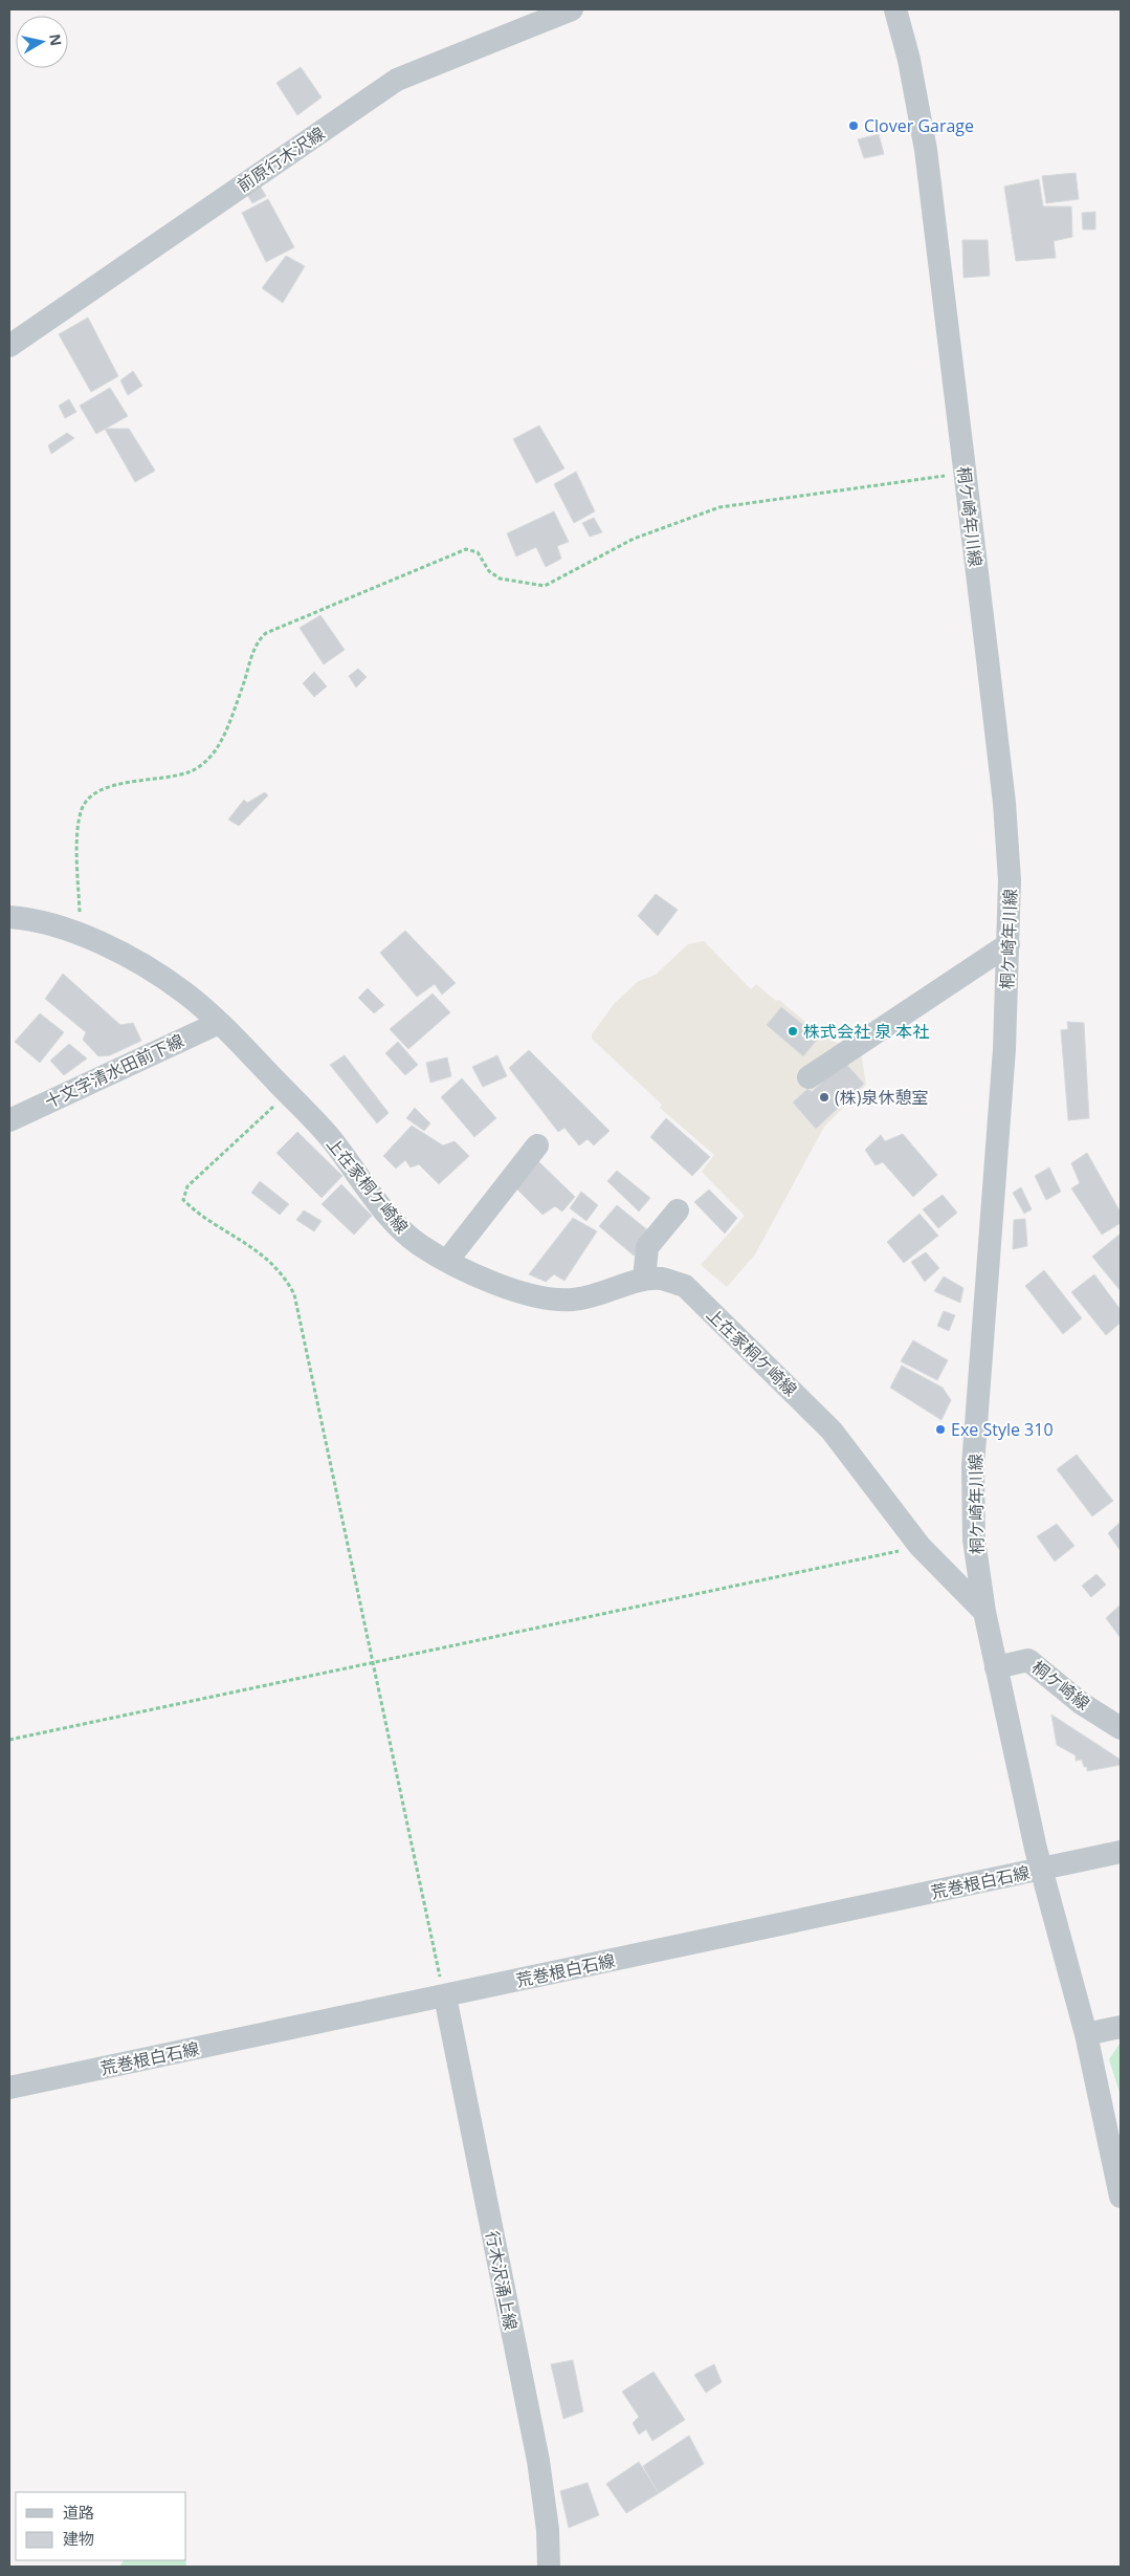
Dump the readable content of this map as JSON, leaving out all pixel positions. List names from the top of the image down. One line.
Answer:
{"streets":{"street":["前原行木沢線","桐ケ崎年川線","十文字清水田前下線","上在家桐ケ崎線","桐ケ崎線","荒巻根白石線","行木沢涌上線"]},"crossings":[["桐ケ崎年川線","上在家桐ケ崎線"],["桐ケ崎年川線","桐ケ崎線"],["桐ケ崎年川線","荒巻根白石線"],["十文字清水田前下線","上在家桐ケ崎線"],["荒巻根白石線","行木沢涌上線"]],"places":["Clover Garage","株式会社 泉 本社","(株)泉休憩室","Exe Style 310"],"legend":["道路","建物"],"north":"right"}
